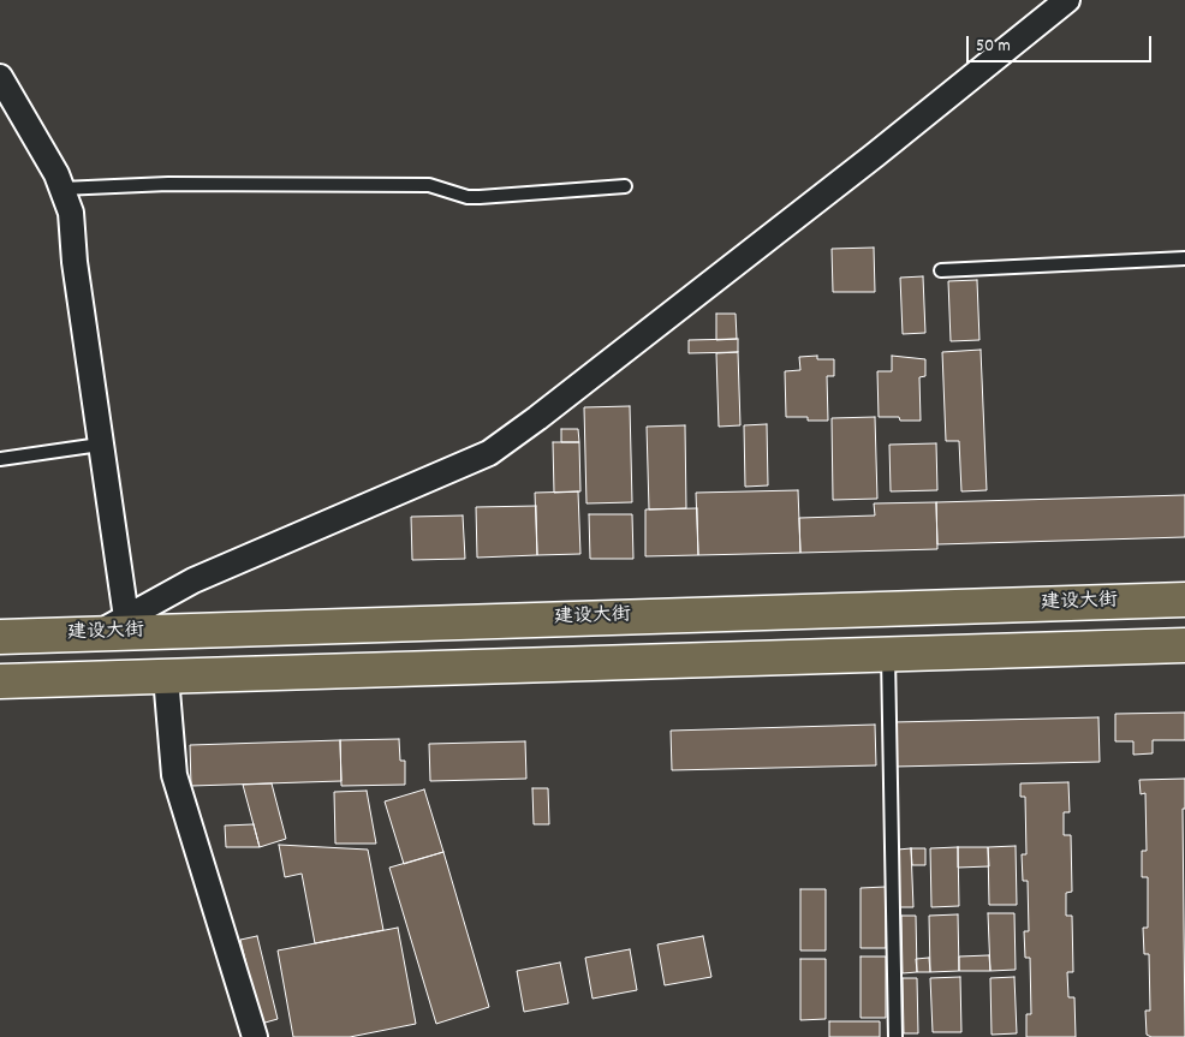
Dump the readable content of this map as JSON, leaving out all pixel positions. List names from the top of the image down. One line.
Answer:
{"streets":{"main road":["建设大街"]},"scale_bar":"50 m"}
